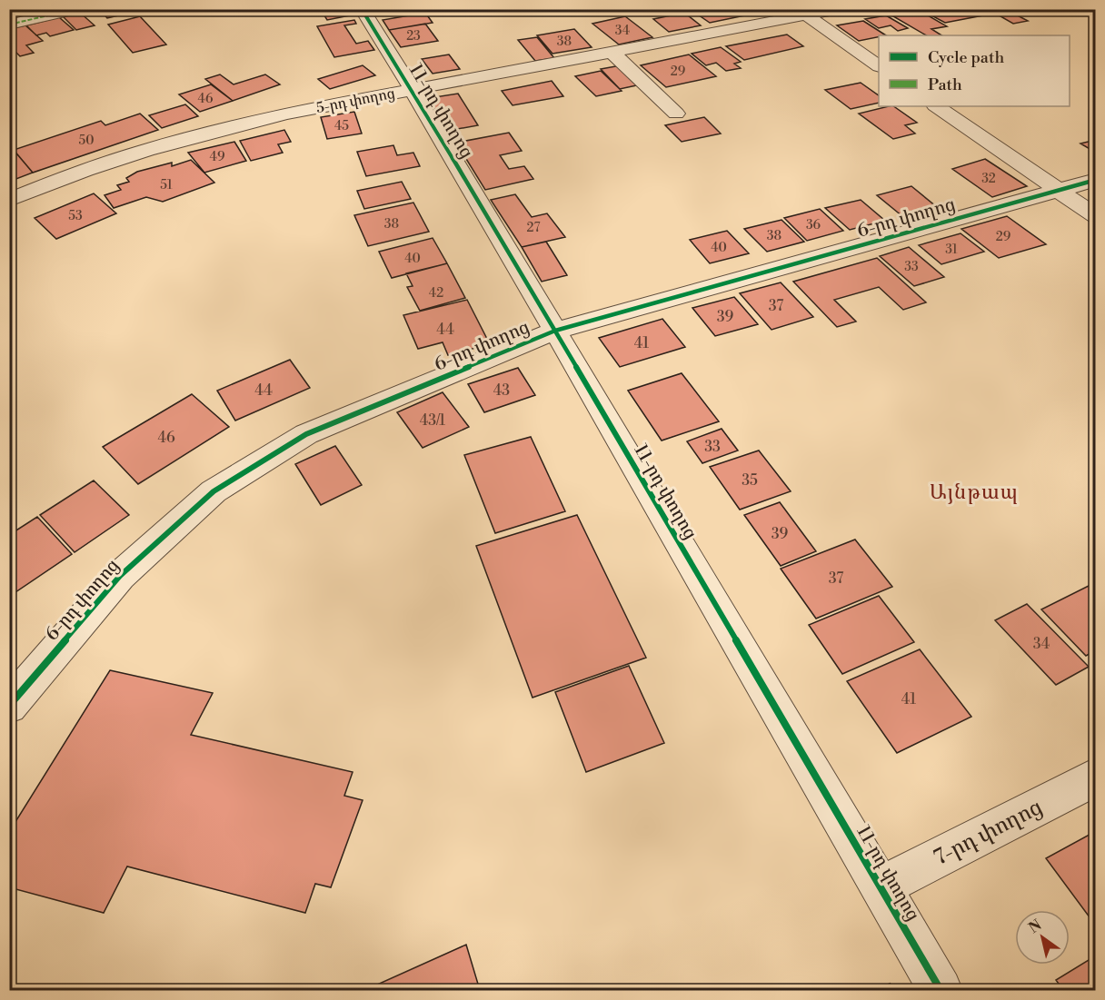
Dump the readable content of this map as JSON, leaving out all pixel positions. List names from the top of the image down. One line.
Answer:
{"streets":{"street":["5-րդ փողոց","11-րդ փողոց","6-րդ փողոց","7-րդ փողոց"]},"crossings":[["5-րդ փողոց","11-րդ փողոց"],["11-րդ փողոց","6-րդ փողոց"],["11-րդ փողոց","7-րդ փողոց"]],"districts":["Այնթապ"],"house_numbers":["34","23","38","29","46","45","50","49","32","51","53","38","36","27","38","29","40","31","40","33","42","37","39","44","41","44","43","43/1","46","33","35","39","37","34","41"],"legend":["Cycle path","Path"],"north":"top left"}
